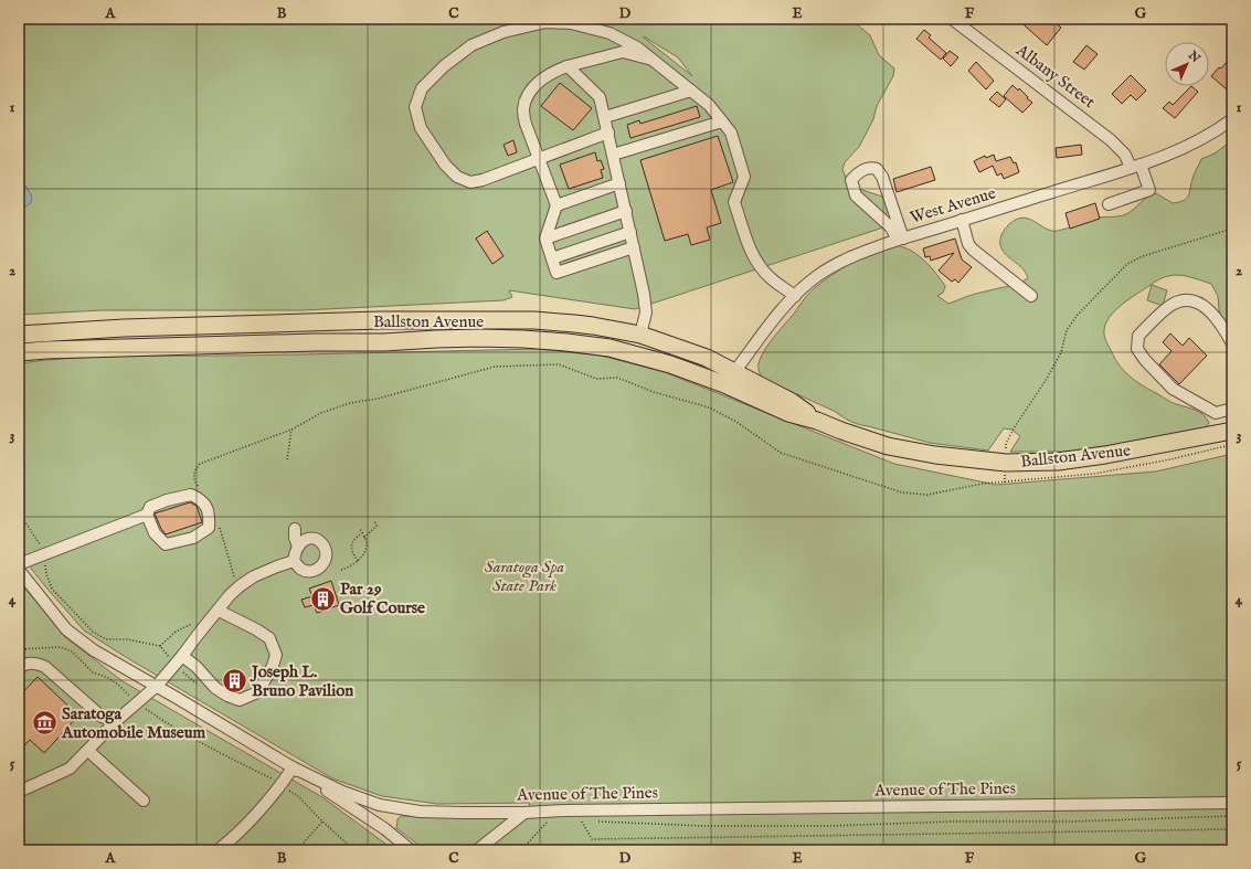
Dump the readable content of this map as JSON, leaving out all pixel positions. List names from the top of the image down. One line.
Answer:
{"streets":{"highway":["Ballston Avenue"],"street":["Albany Street","West Avenue","Avenue of The Pines"]},"crossings":[["Albany Street","West Avenue"],["West Avenue","Ballston Avenue"]],"parks":["Saratoga Spa State Park"],"places":{"building":["Par 29 Golf Course","Joseph L. Bruno Pavilion"],"museum":["Saratoga Automobile Museum"]},"north":"top right","grid":{"columns":["A","B","C","D","E","F","G"],"rows":["1","2","3","4","5"]}}
